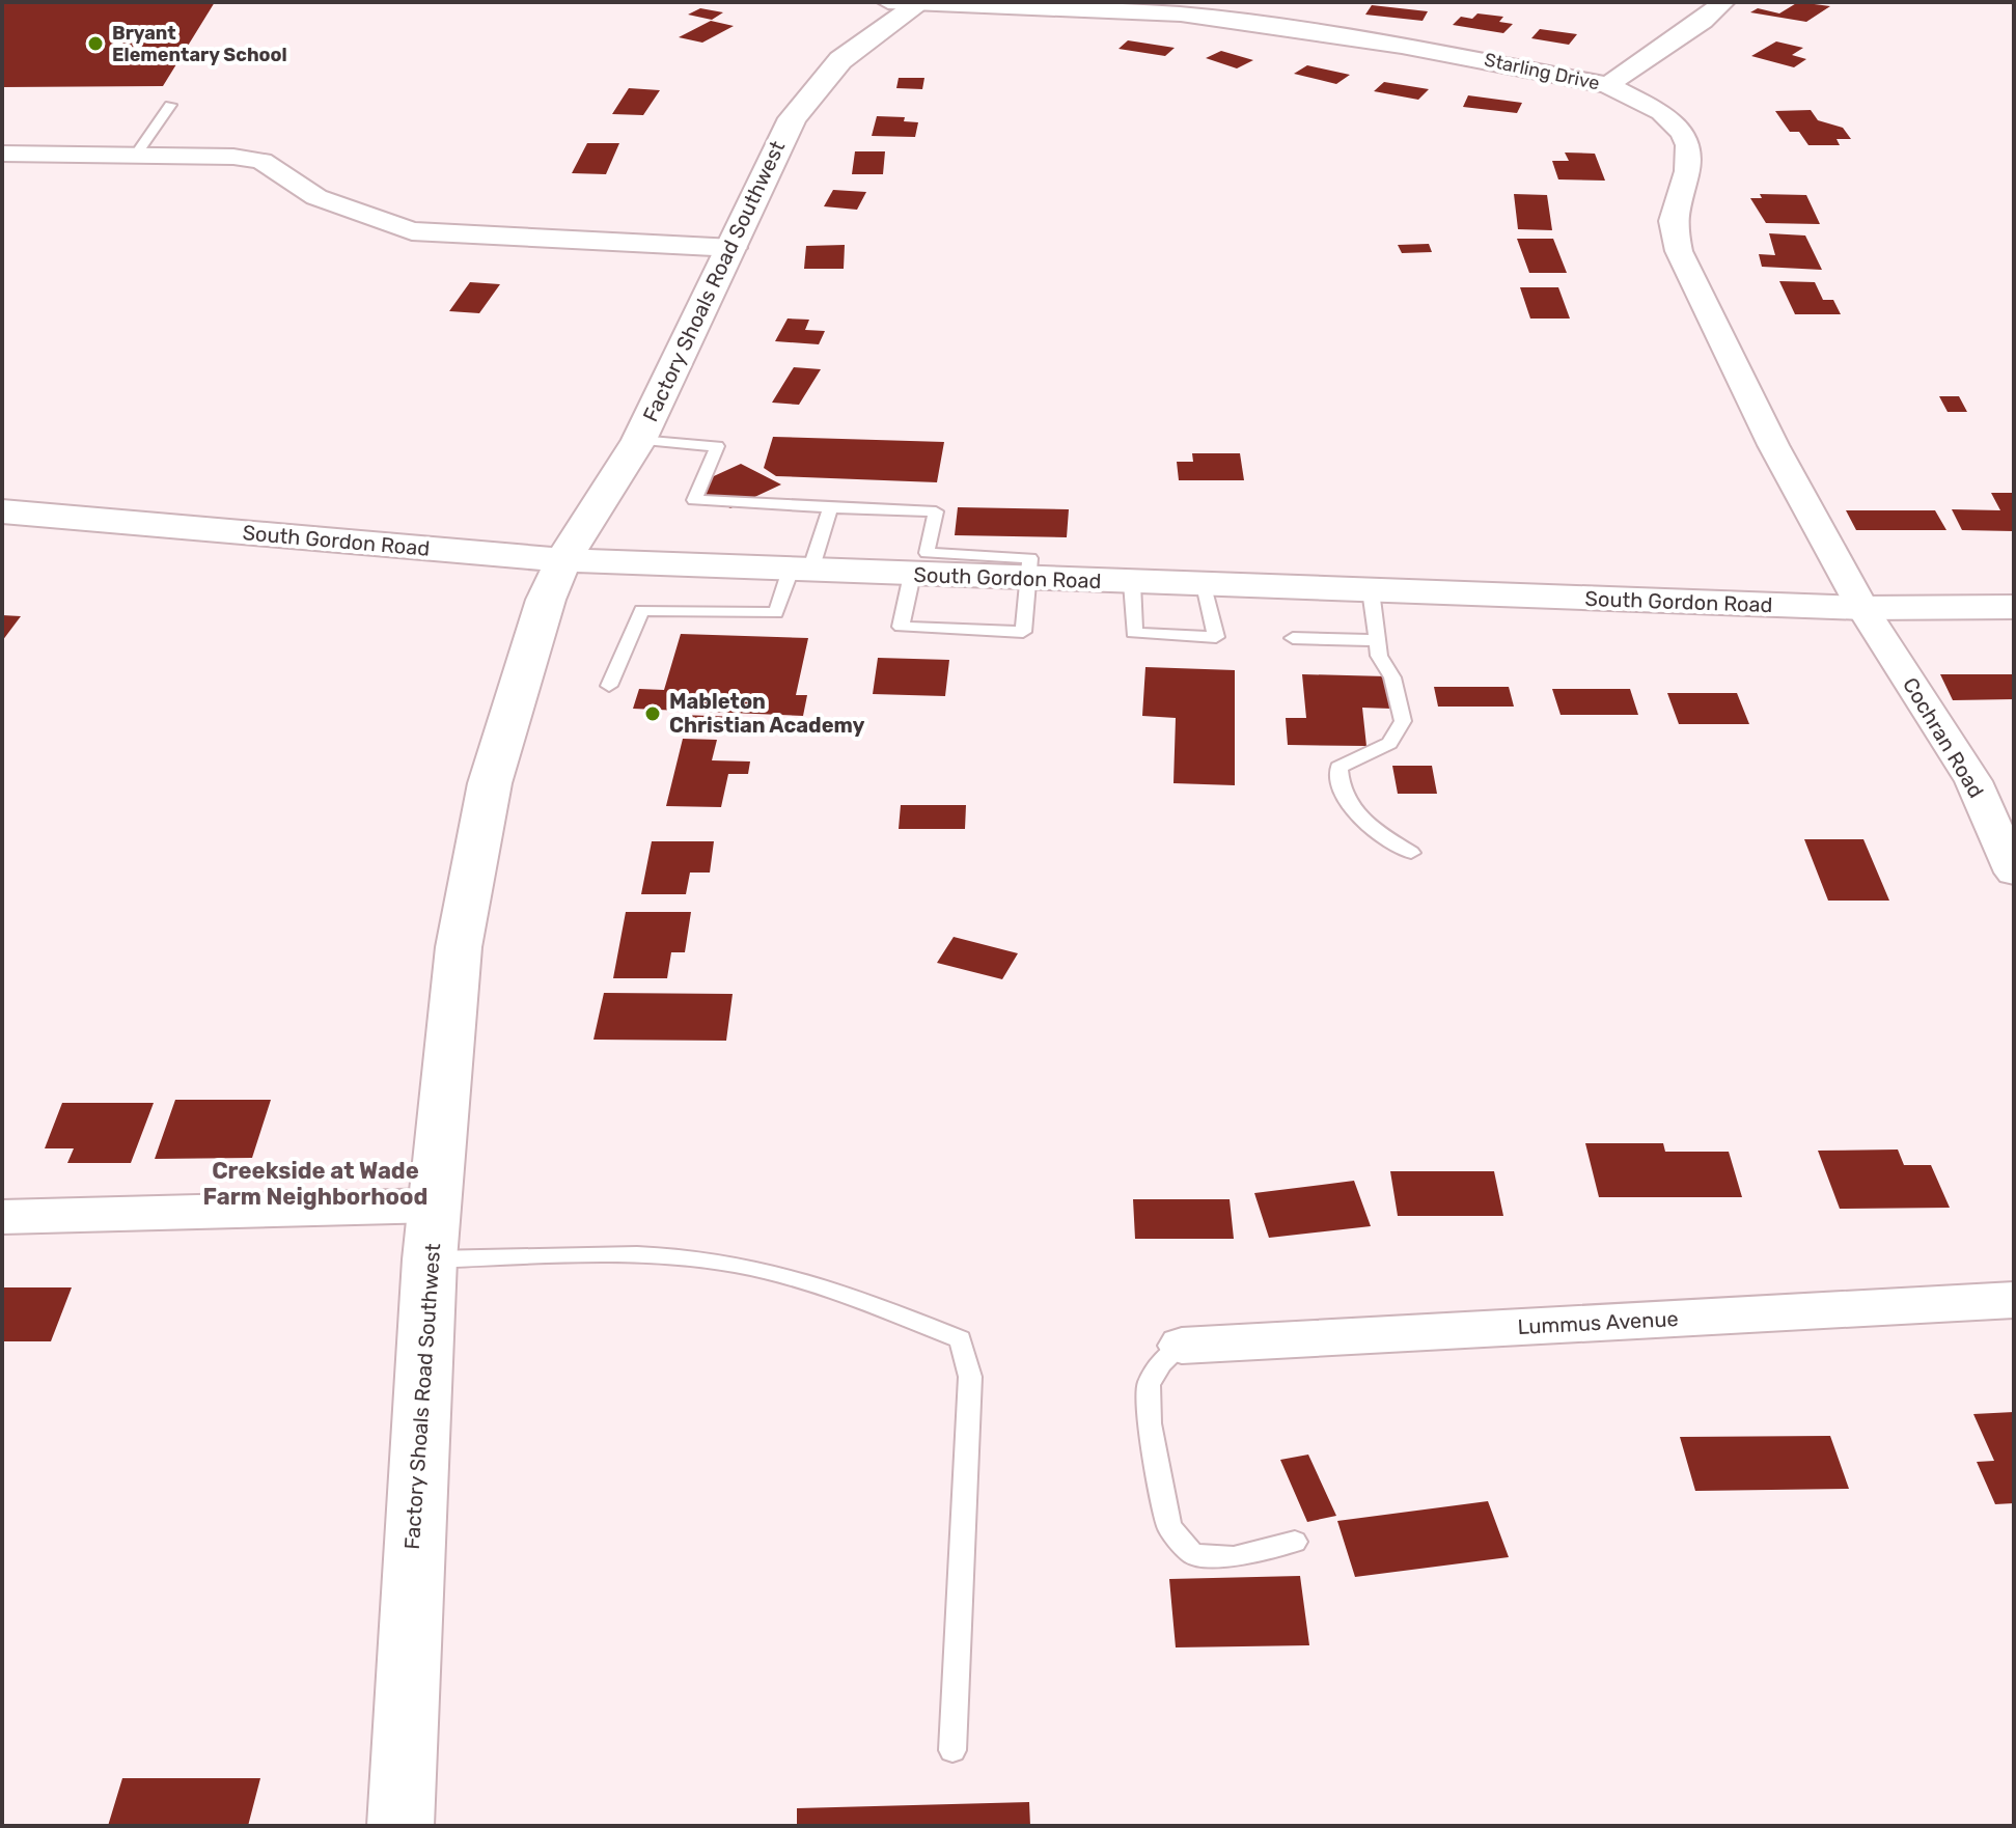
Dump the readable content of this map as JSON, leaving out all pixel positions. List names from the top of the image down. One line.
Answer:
{"streets":{"street":["Starling Drive","Factory Shoals Road Southwest","South Gordon Road","Cochran Road","Lummus Avenue"]},"crossings":[["Starling Drive","Factory Shoals Road Southwest"],["Starling Drive","South Gordon Road"],["Starling Drive","Cochran Road"],["Factory Shoals Road Southwest","South Gordon Road"],["South Gordon Road","Cochran Road"]],"districts":["Creekside at Wade Farm Neighborhood"],"places":["Bryant Elementary School","Mableton Christian Academy"]}
